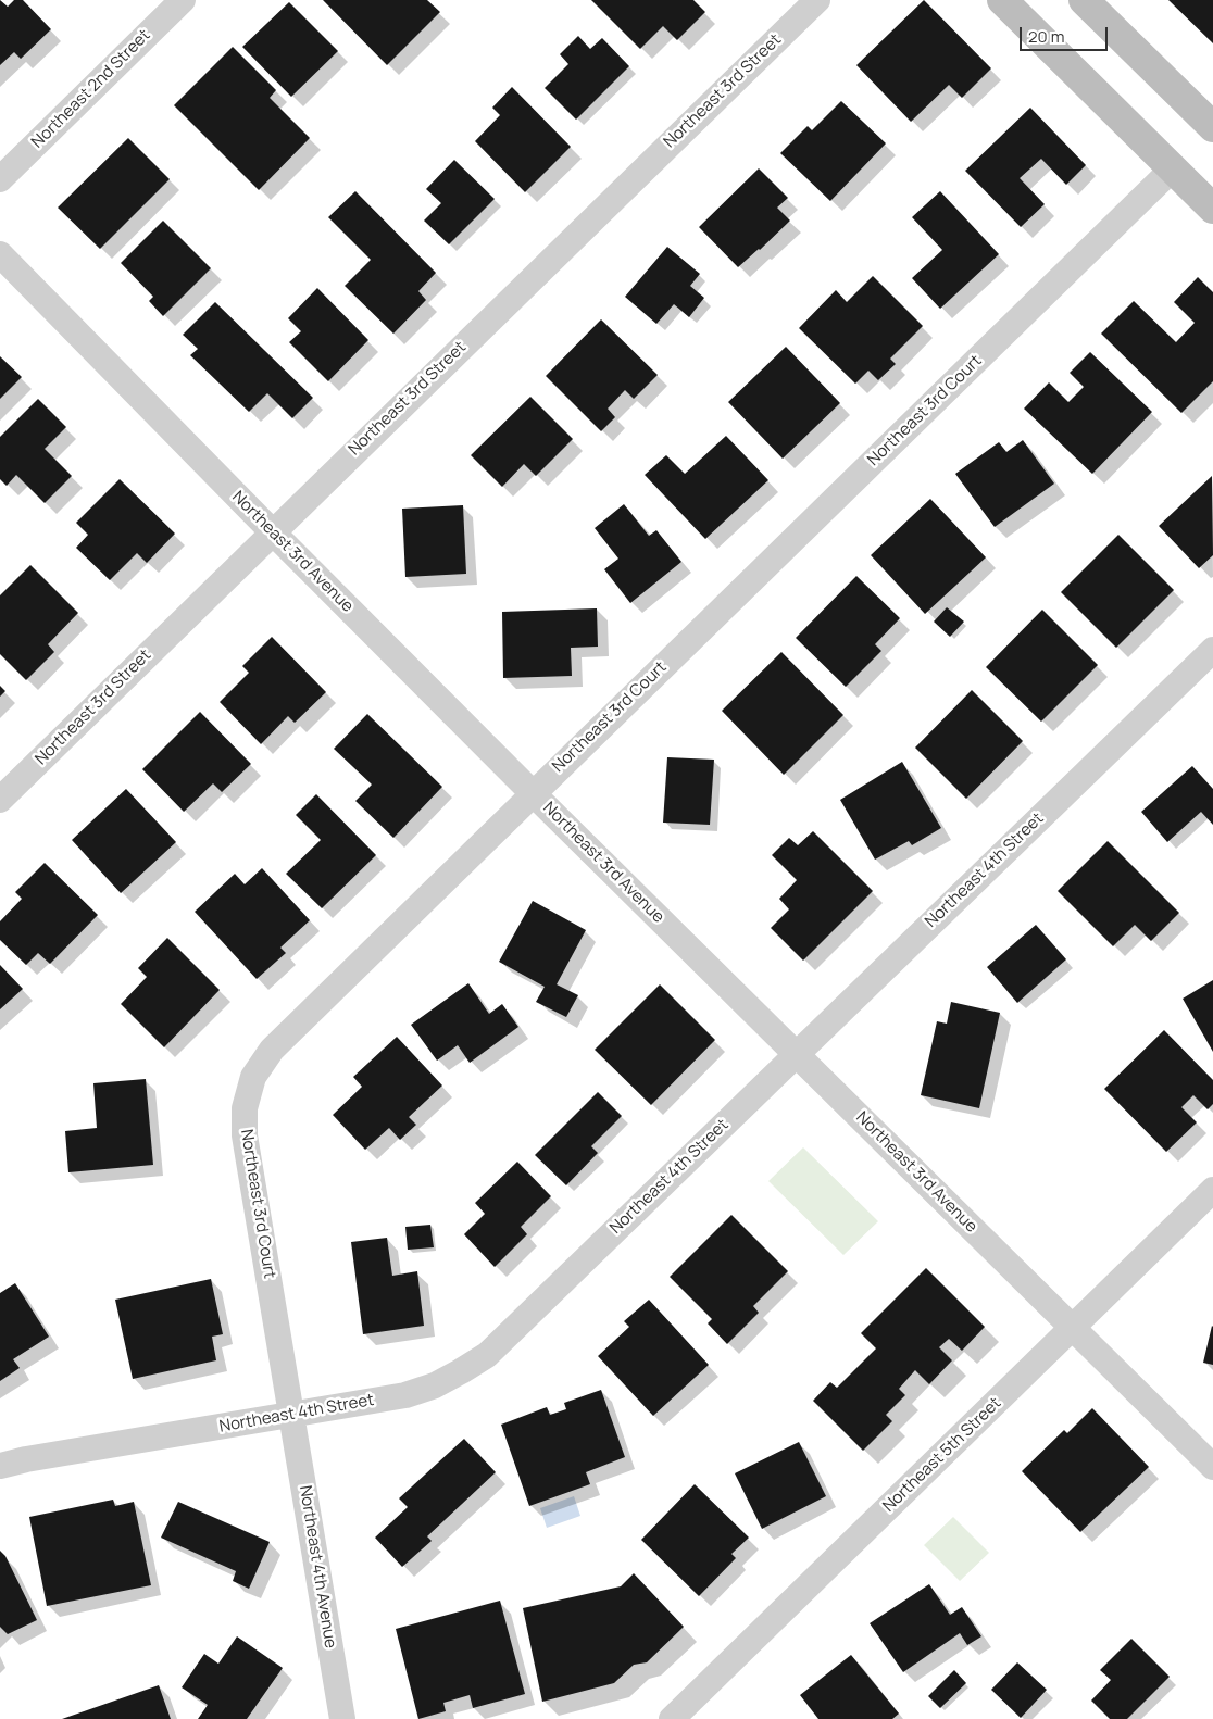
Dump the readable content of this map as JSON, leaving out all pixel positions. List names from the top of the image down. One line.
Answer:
{"streets":{"street":["Northeast 2nd Street","Northeast 3rd Street","Northeast 3rd Court","Northeast 3rd Avenue","Northeast 4th Street","Northeast 5th Street","Northeast 4th Avenue"]},"crossings":[["Northeast 3rd Street","Northeast 3rd Avenue"],["Northeast 3rd Court","Northeast 3rd Avenue"],["Northeast 3rd Court","Northeast 4th Street"],["Northeast 3rd Court","Northeast 4th Avenue"],["Northeast 3rd Avenue","Northeast 4th Street"],["Northeast 3rd Avenue","Northeast 5th Street"],["Northeast 4th Street","Northeast 4th Avenue"]],"scale_bar":"20 m"}
